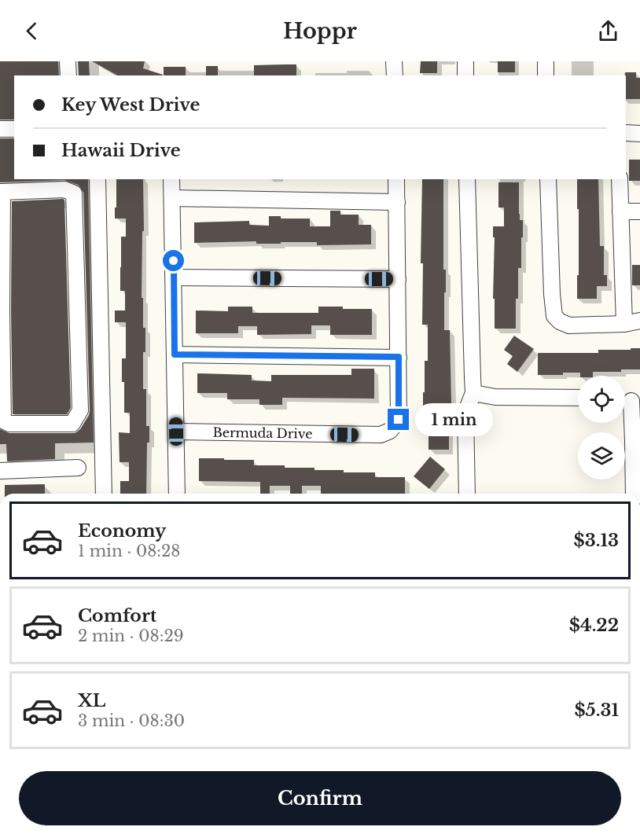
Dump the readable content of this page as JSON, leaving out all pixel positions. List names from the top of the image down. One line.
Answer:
{"streets":{"street":["Bermuda Drive"]},"page":{"header":"Hoppr","banner":["Key West Drive","Hawaii Drive"],"bubble":"1 min","list":[{"name":"Economy","note":"1 min · 08:28","value":"$3.13"},{"name":"Comfort","note":"2 min · 08:29","value":"$4.22"},{"name":"XL","note":"3 min · 08:30","value":"$5.31"}],"buttons":"Confirm"}}
